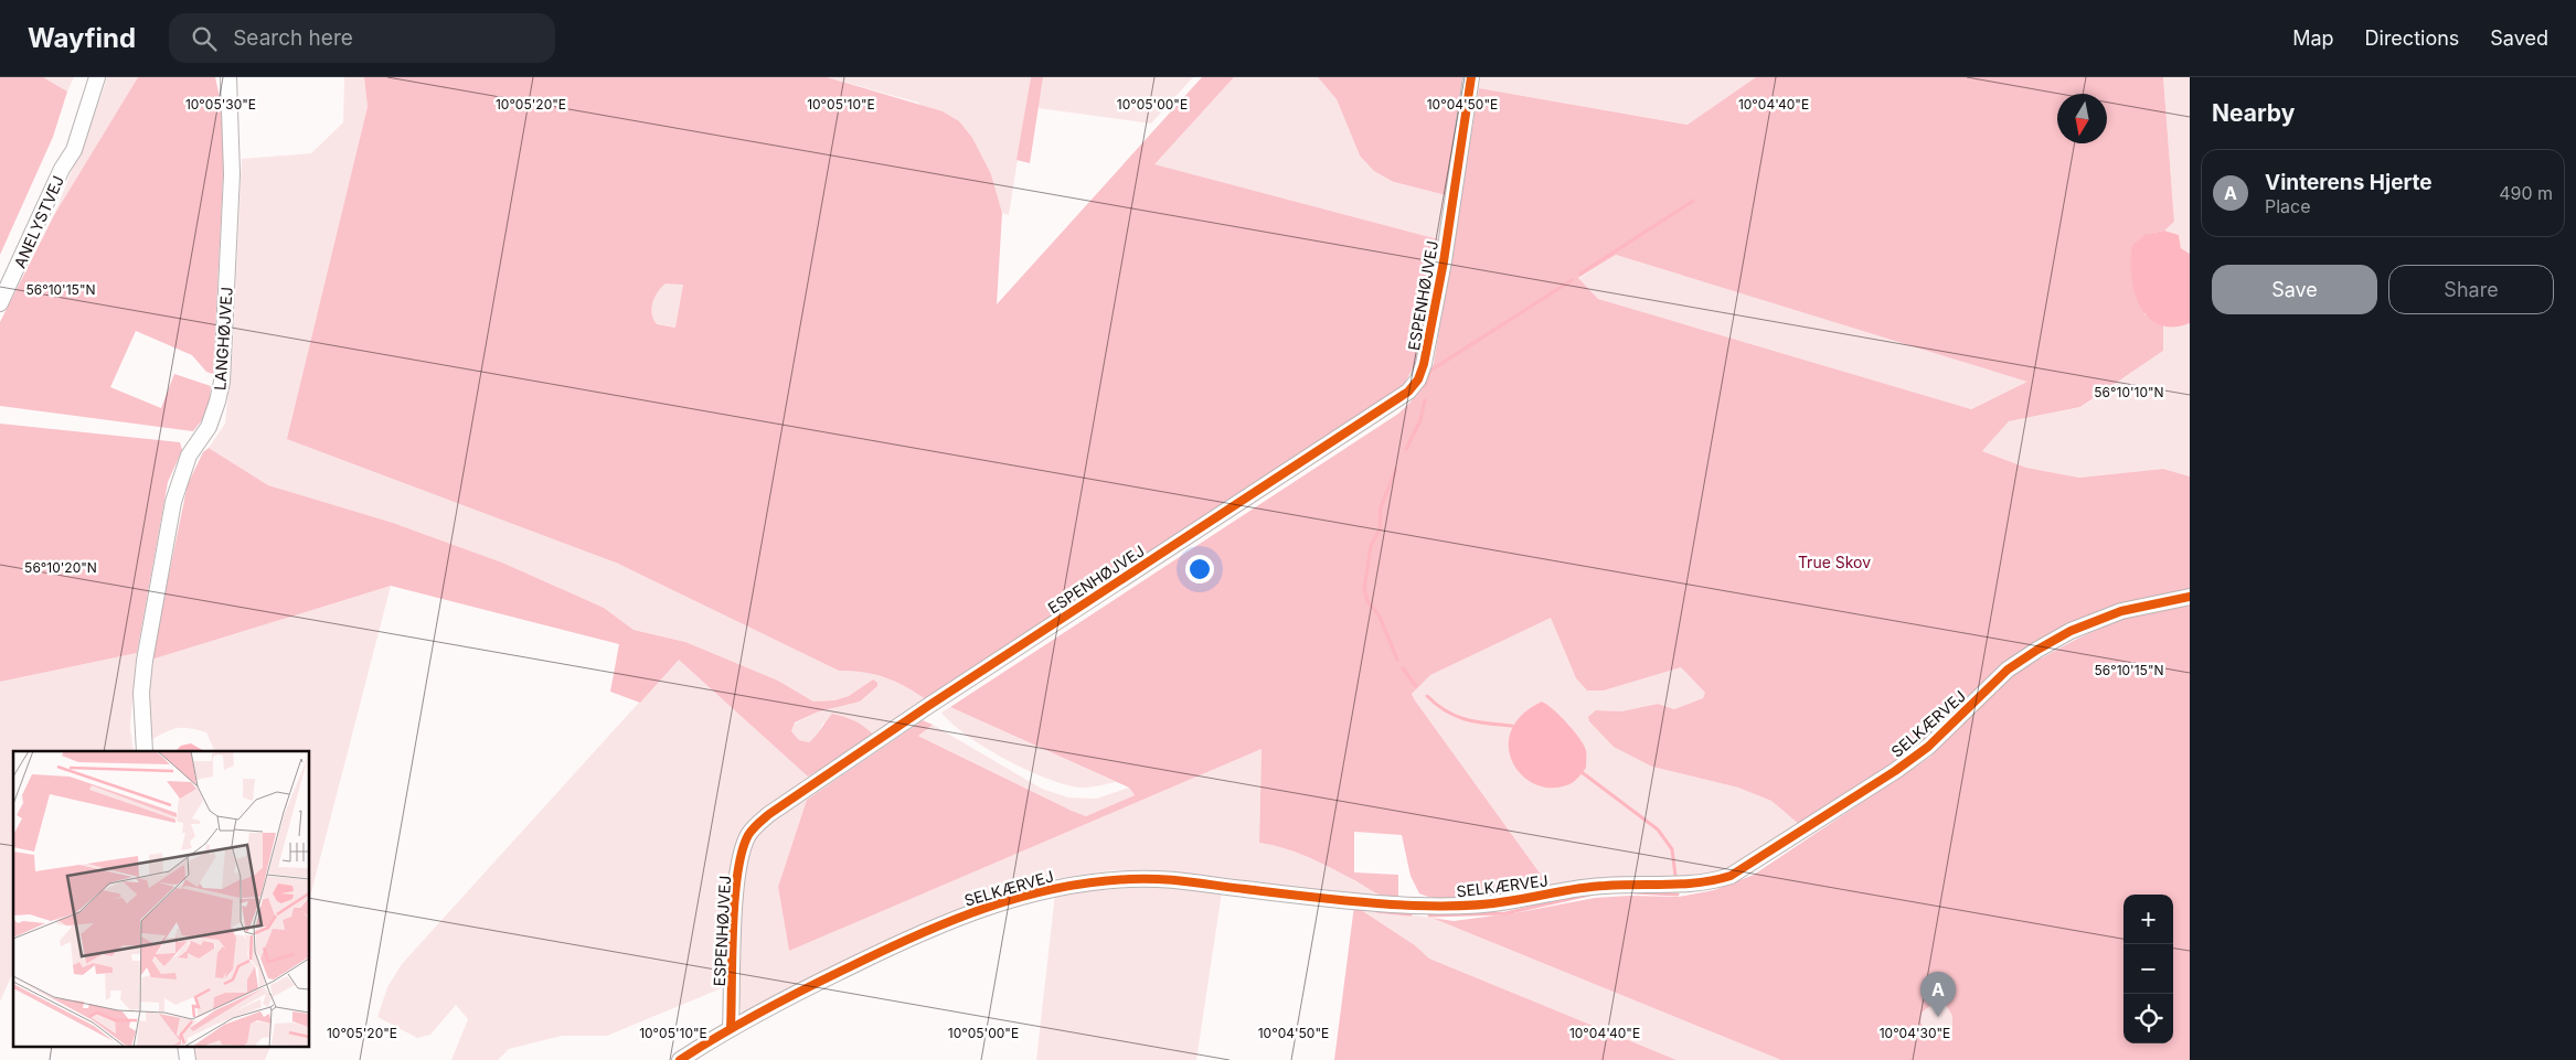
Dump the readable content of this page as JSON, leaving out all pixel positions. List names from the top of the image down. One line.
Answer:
{"streets":{"street":["ANELYSTVEJ","ESPENHØJVEJ","LANGHØJVEJ","SELKÆRVEJ"]},"crossings":[["ESPENHØJVEJ","SELKÆRVEJ"]],"parks":["True Skov"],"north":"bottom","page":{"header":"Wayfind","search":"Search here","nav":["Map","Directions","Saved"],"heading":"Nearby","list":[{"mark":"A","name":"Vinterens Hjerte","note":"Place","value":"490 m"}],"buttons":["Save","Share"],"map_buttons":["+","−"],"pins":"A"},"coordinates":["10°05'00\"E","10°05'30\"E","10°05'20\"E","10°05'10\"E","10°04'50\"E","10°04'40\"E","56°10'15\"N","56°10'10\"N","56°10'20\"N","10°04'30\"E"]}
